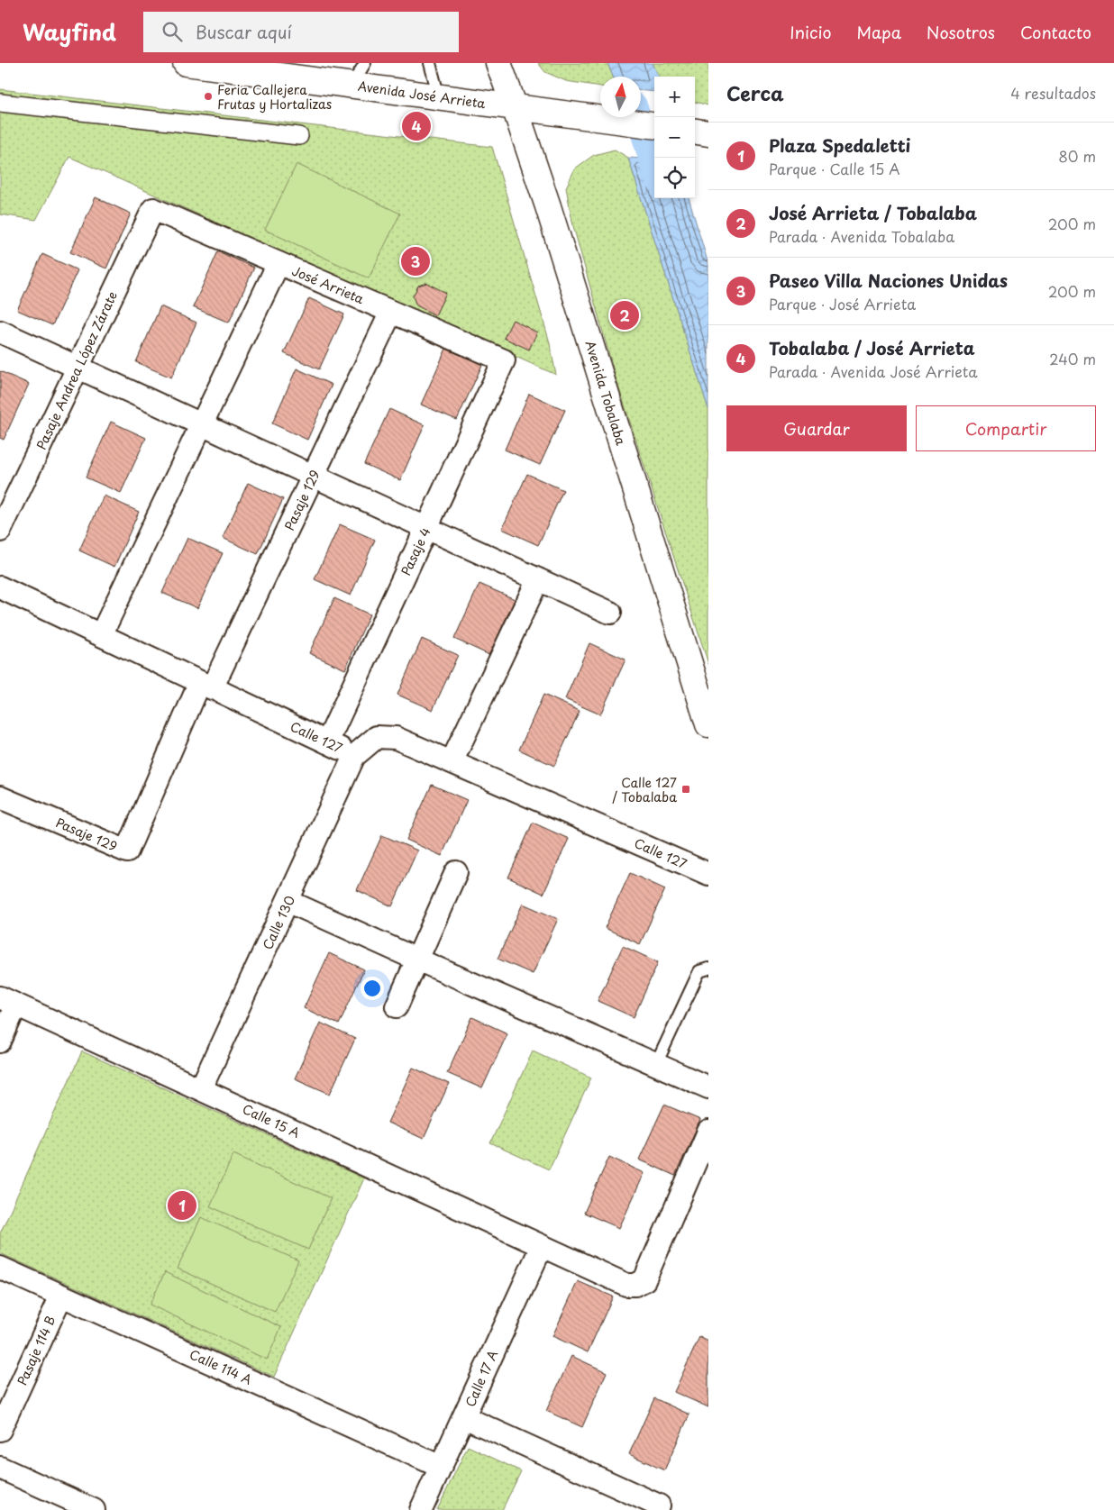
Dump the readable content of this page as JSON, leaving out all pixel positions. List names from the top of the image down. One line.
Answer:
{"streets":{"main road":["Avenida José Arrieta","Avenida Tobalaba"],"street":["José Arrieta","Pasaje Andrea López Zárate","Pasaje 129","Pasaje 4","Calle 127","Calle 130","Calle 15 A","Pasaje 114 B","Calle 114 A","Calle 17 A"]},"crossings":[["Avenida José Arrieta","Avenida Tobalaba"],["José Arrieta","Pasaje Andrea López Zárate"],["José Arrieta","Pasaje 129"],["José Arrieta","Pasaje 4"],["Pasaje 129","Calle 127"],["Pasaje 4","Calle 127"],["Calle 127","Calle 130"],["Calle 130","Calle 15 A"],["Calle 15 A","Calle 17 A"],["Pasaje 114 B","Calle 114 A"],["Calle 114 A","Calle 17 A"]],"places":{"other":["Feria Callejera Frutas y Hortalizas"],"transit":["Calle 127 / Tobalaba"]},"north":"top","page":{"header":"Wayfind","search":"Buscar aquí","nav":["Inicio","Mapa","Nosotros","Contacto"],"heading":["Cerca","4 resultados"],"map_buttons":["+","−"],"pins":["4","3","2","1"],"list":[{"mark":"1","name":"Plaza Spedaletti","note":"Parque · Calle 15 A","value":"80 m"},{"mark":"2","name":"José Arrieta / Tobalaba","note":"Parada · Avenida Tobalaba","value":"200 m"},{"mark":"3","name":"Paseo Villa Naciones Unidas","note":"Parque · José Arrieta","value":"200 m"},{"mark":"4","name":"Tobalaba / José Arrieta","note":"Parada · Avenida José Arrieta","value":"240 m"}],"buttons":["Guardar","Compartir"]}}
